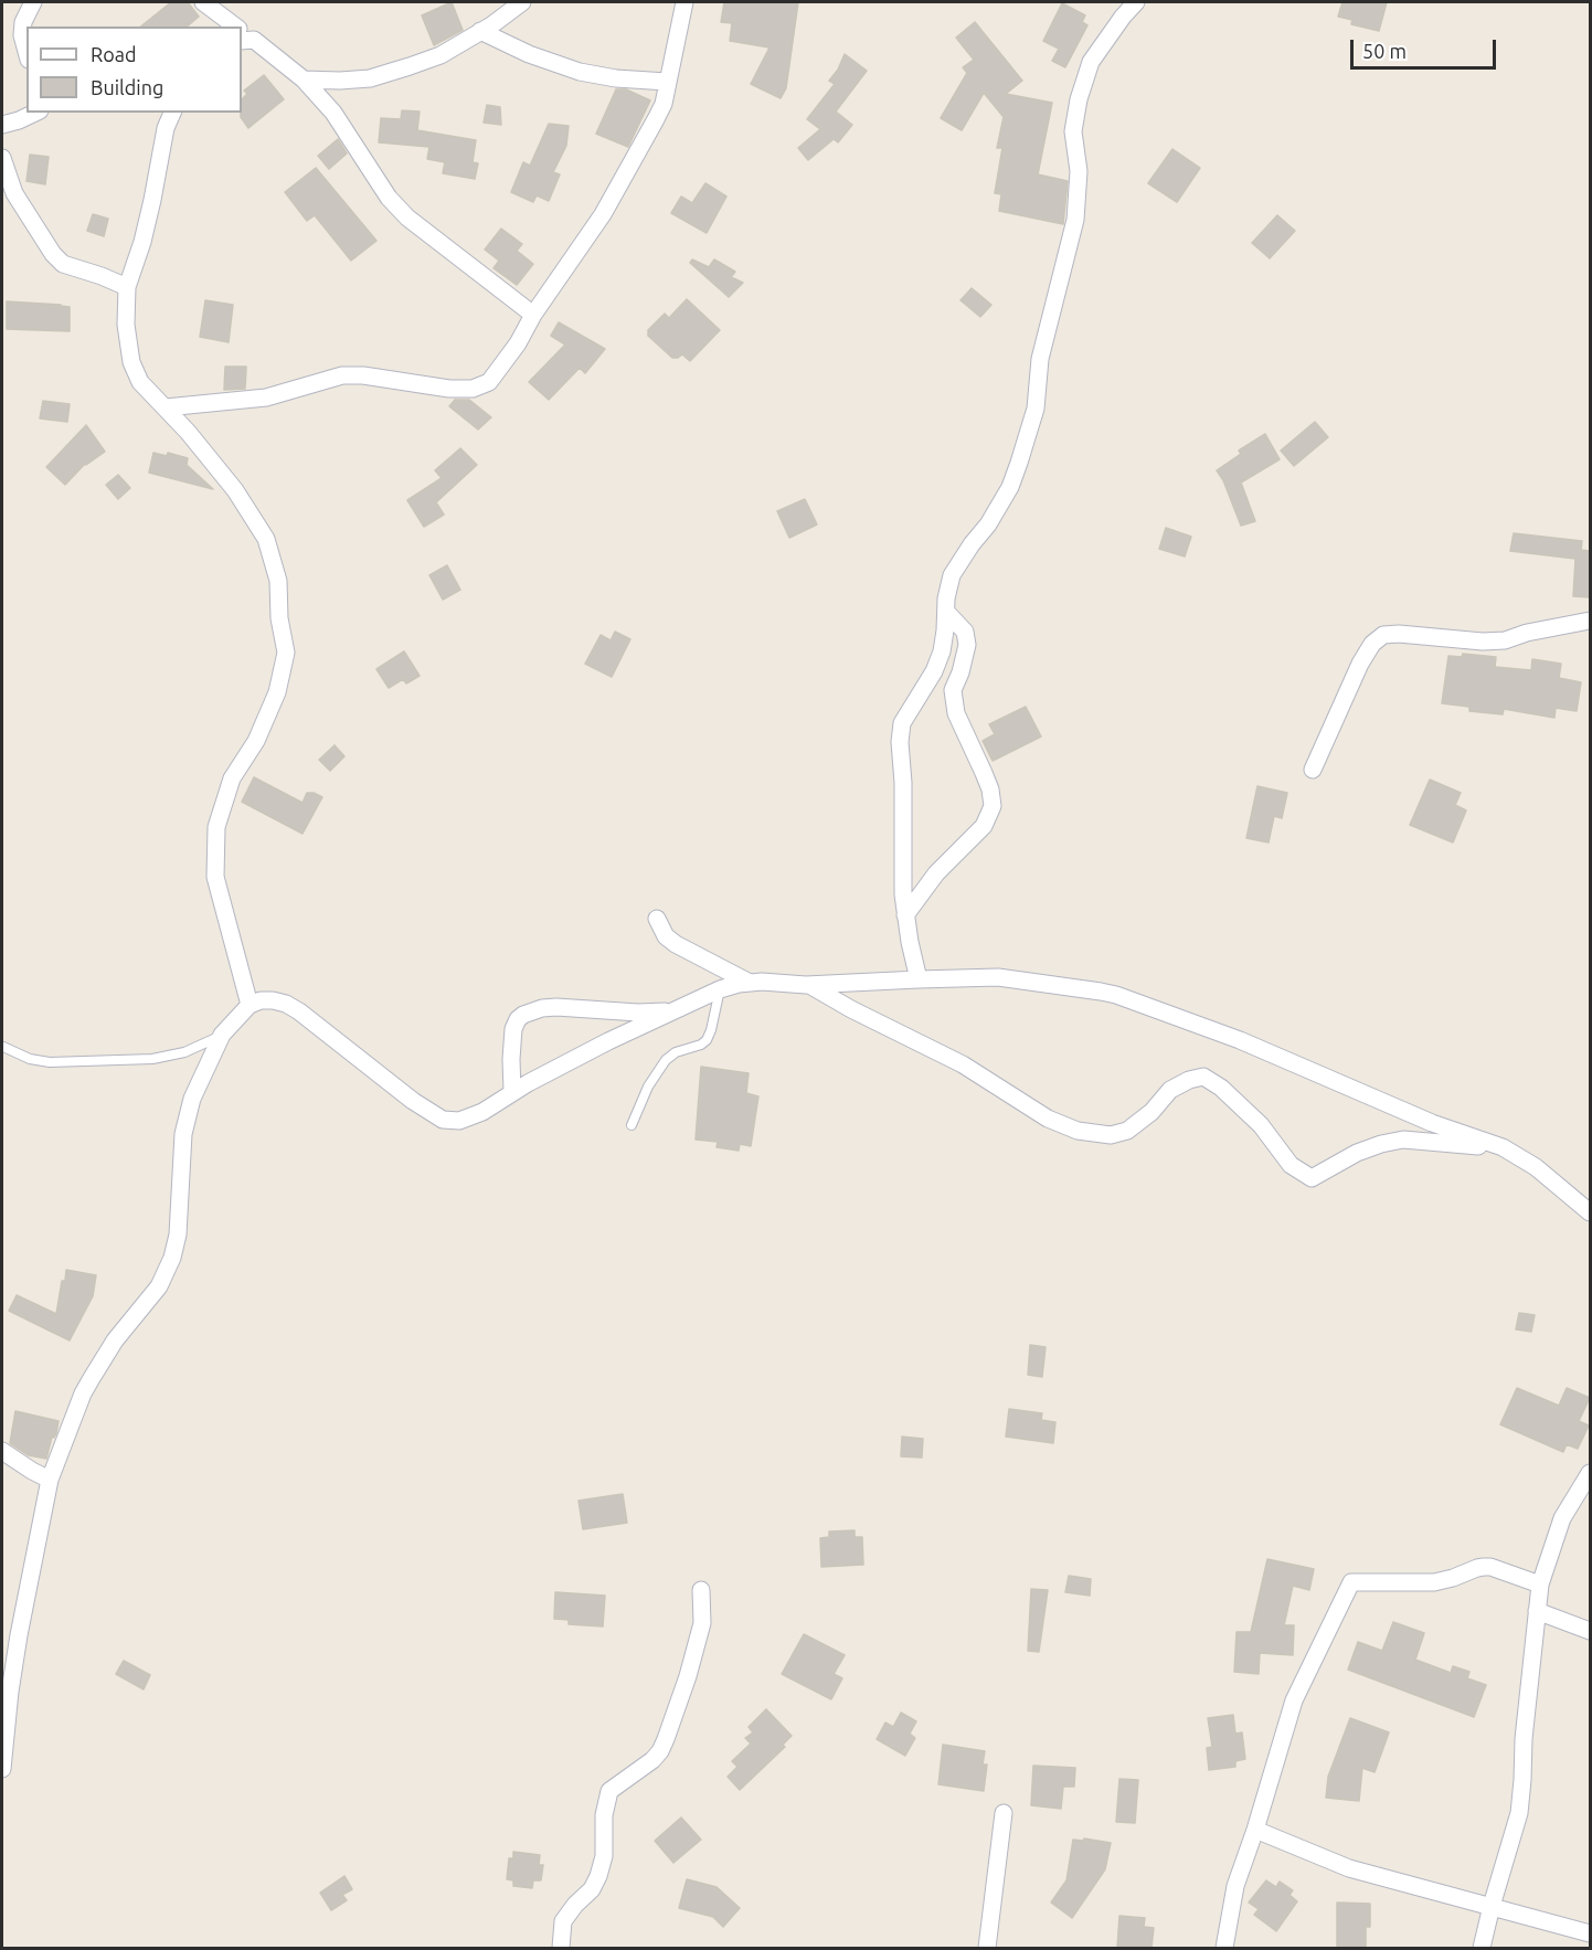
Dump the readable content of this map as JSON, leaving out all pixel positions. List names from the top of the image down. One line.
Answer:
{"legend":["Road","Building"],"scale_bar":"50 m"}
